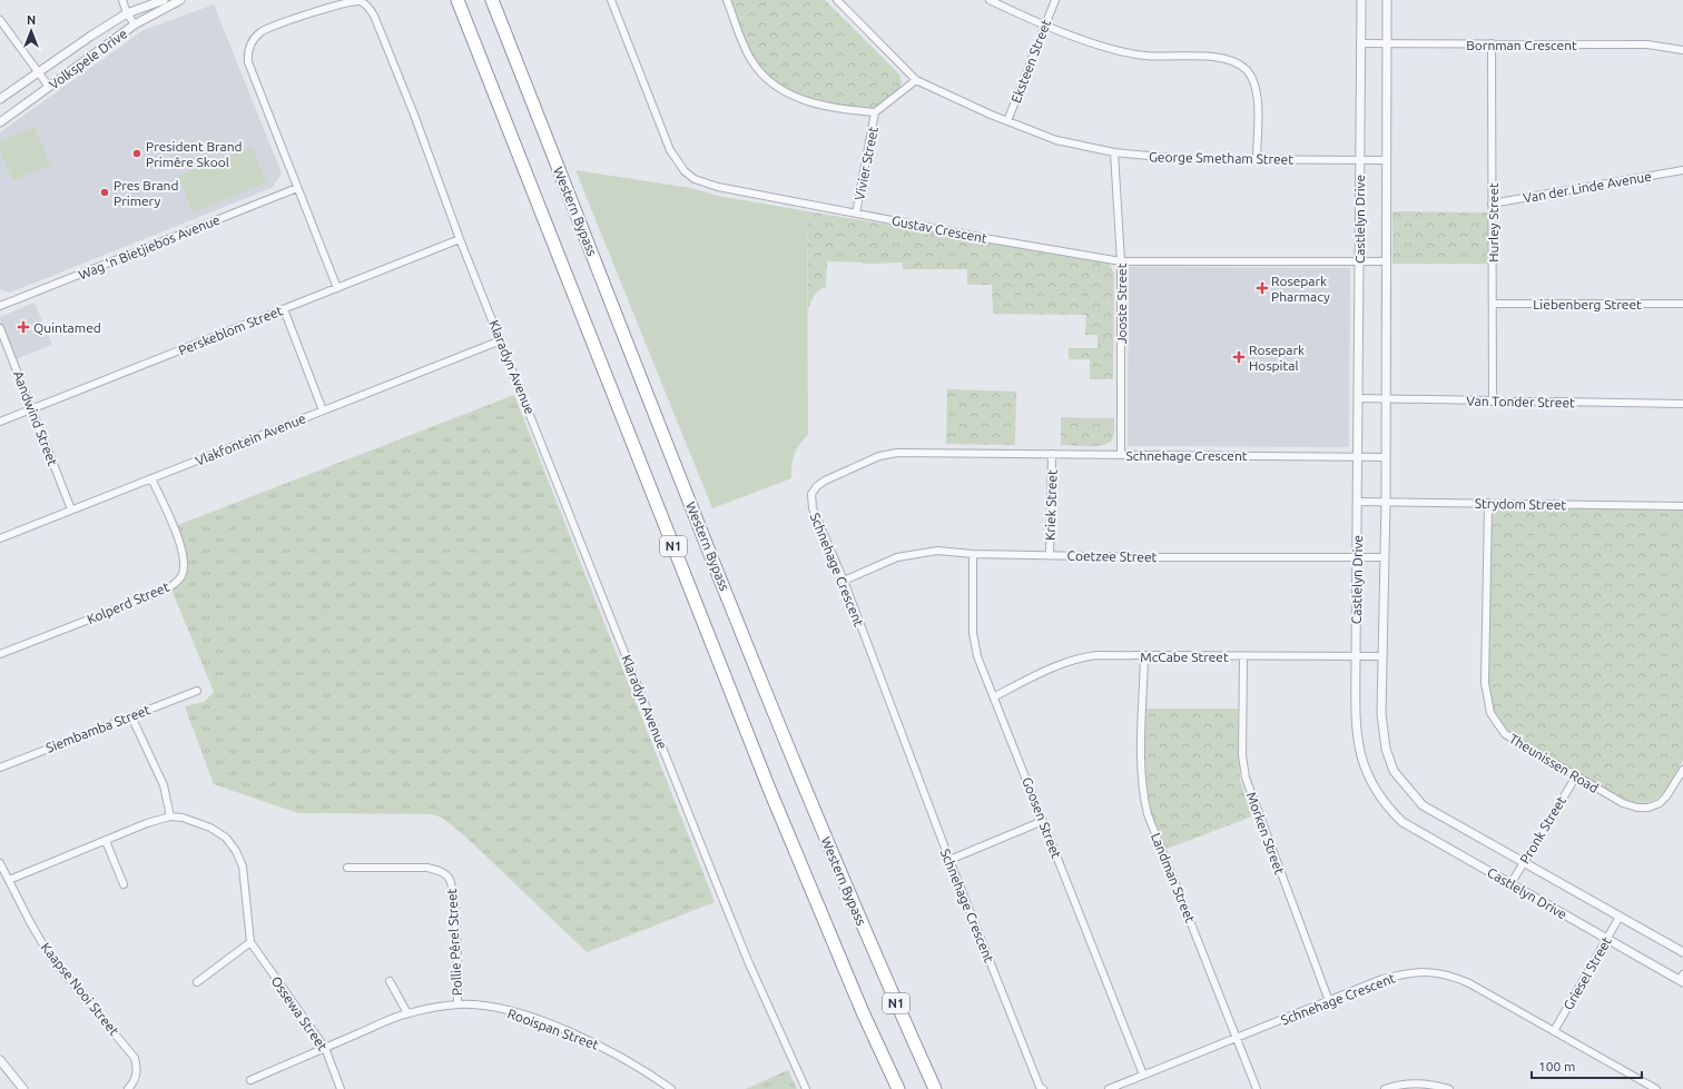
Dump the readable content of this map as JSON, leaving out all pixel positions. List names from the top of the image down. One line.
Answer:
{"streets":{"highway":["Western Bypass","N1"],"street":["Bornman Crescent","Volkspele Drive","Eksteen Street","George Smetham Street","Vivier Street","Van der Linde Avenue","Castlelyn Drive","Hurley Street","Gustav Crescent","Wag 'n Bietjiebos Avenue","Jooste Street","Liebenberg Street","Perskeblom Street","Klaradyn Avenue","Van Tonder Street","Aandwind Street","Vlakfontein Avenue","Schnehage Crescent","Strydom Street","Kriek Street","Coetzee Street","Kolperd Street","McCabe Street","Siembamba Street","Theunissen Road","Goosen Street","Pronk Street","Morken Street","Landman Street","Pollie Pêrel Street","Griesel Street","Kaapse Nooi Street","Ossewa Street","Rooispan Street"]},"crossings":[["Bornman Crescent","Castlelyn Drive"],["Bornman Crescent","Hurley Street"],["Eksteen Street","George Smetham Street"],["George Smetham Street","Vivier Street"],["George Smetham Street","Castlelyn Drive"],["George Smetham Street","Jooste Street"],["Vivier Street","Gustav Crescent"],["Van der Linde Avenue","Hurley Street"],["Castlelyn Drive","Gustav Crescent"],["Castlelyn Drive","Van Tonder Street"],["Castlelyn Drive","Schnehage Crescent"],["Castlelyn Drive","Strydom Street"],["Castlelyn Drive","Coetzee Street"],["Castlelyn Drive","McCabe Street"],["Castlelyn Drive","Pronk Street"],["Castlelyn Drive","Griesel Street"],["Hurley Street","Liebenberg Street"],["Hurley Street","Van Tonder Street"],["Gustav Crescent","Jooste Street"],["Wag 'n Bietjiebos Avenue","Klaradyn Avenue"],["Jooste Street","Schnehage Crescent"],["Perskeblom Street","Klaradyn Avenue"],["Perskeblom Street","Aandwind Street"],["Klaradyn Avenue","Vlakfontein Avenue"],["Aandwind Street","Vlakfontein Avenue"],["Vlakfontein Avenue","Kolperd Street"],["Schnehage Crescent","Kriek Street"],["Schnehage Crescent","Coetzee Street"],["Schnehage Crescent","Goosen Street"],["Schnehage Crescent","Morken Street"],["Schnehage Crescent","Landman Street"],["Schnehage Crescent","Griesel Street"],["Strydom Street","Theunissen Road"],["Kriek Street","Coetzee Street"],["Coetzee Street","Goosen Street"],["McCabe Street","Goosen Street"],["McCabe Street","Morken Street"],["McCabe Street","Landman Street"],["Theunissen Road","Pronk Street"],["Pollie Pêrel Street","Rooispan Street"],["Ossewa Street","Rooispan Street"]],"places":{"other":["President Brand Primêre Skool","Pres Brand Primery"],"health":["Rosepark Pharmacy","Quintamed","Rosepark Hospital"]},"scale_bar":"100 m","north":"top"}
